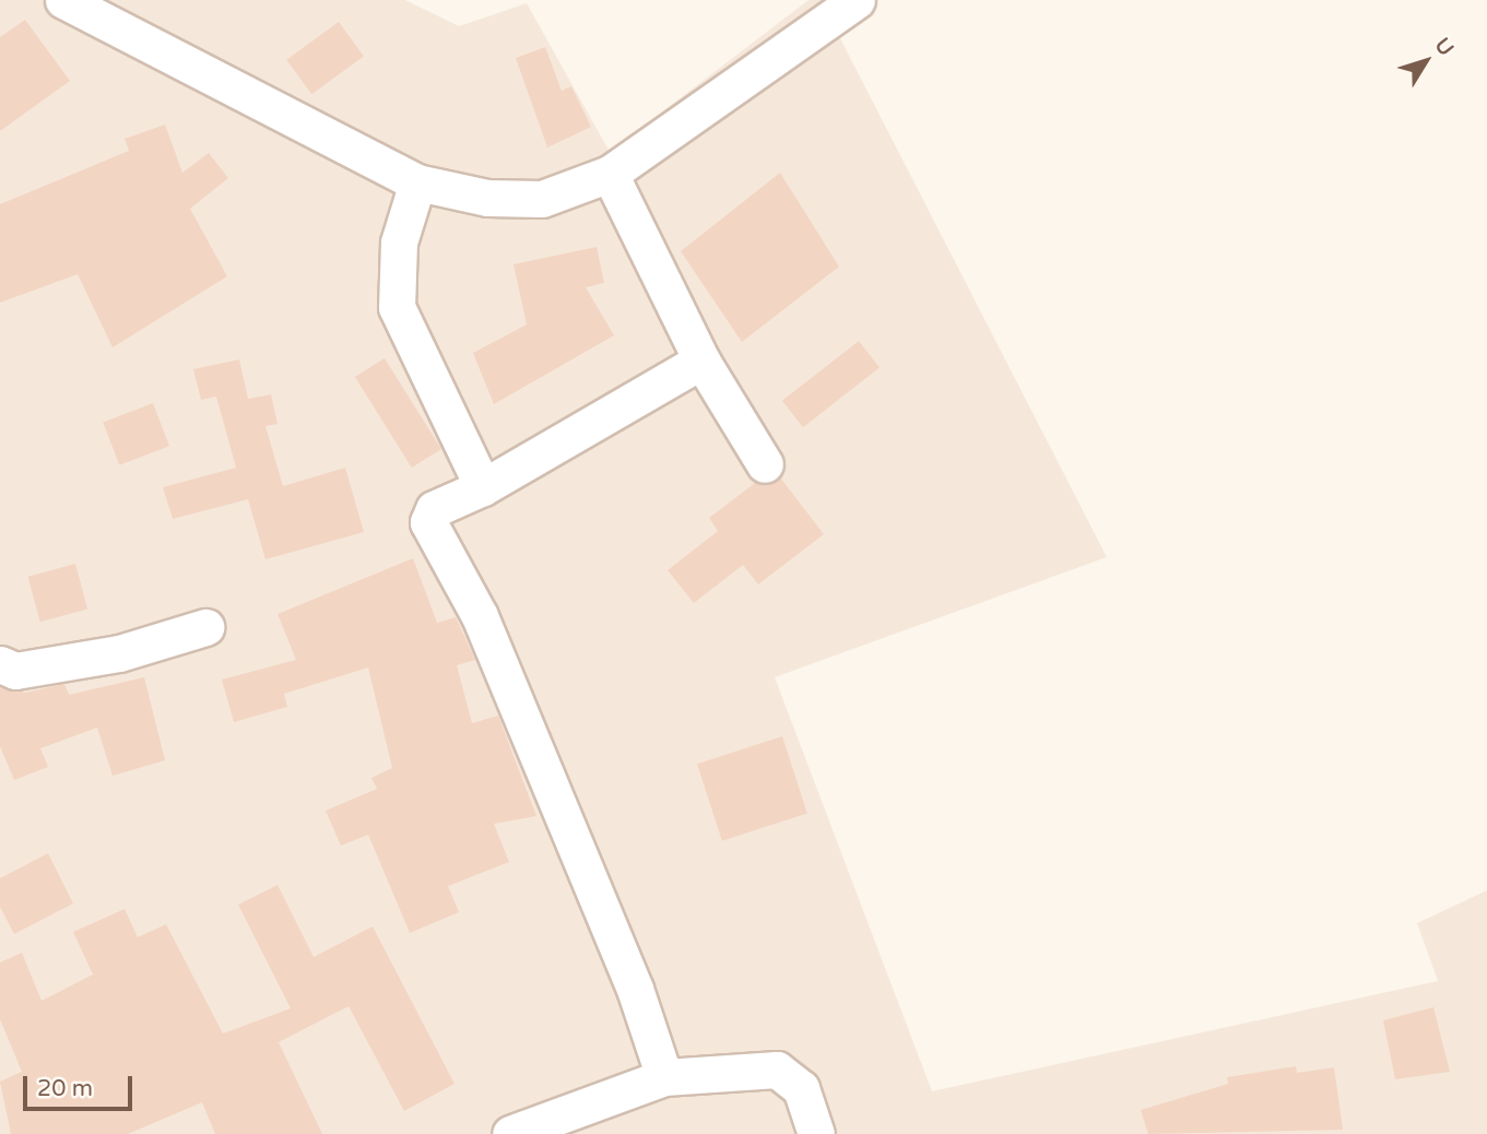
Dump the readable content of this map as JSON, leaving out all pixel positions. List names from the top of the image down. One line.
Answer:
{"scale_bar":"20 m","north":"top right"}
